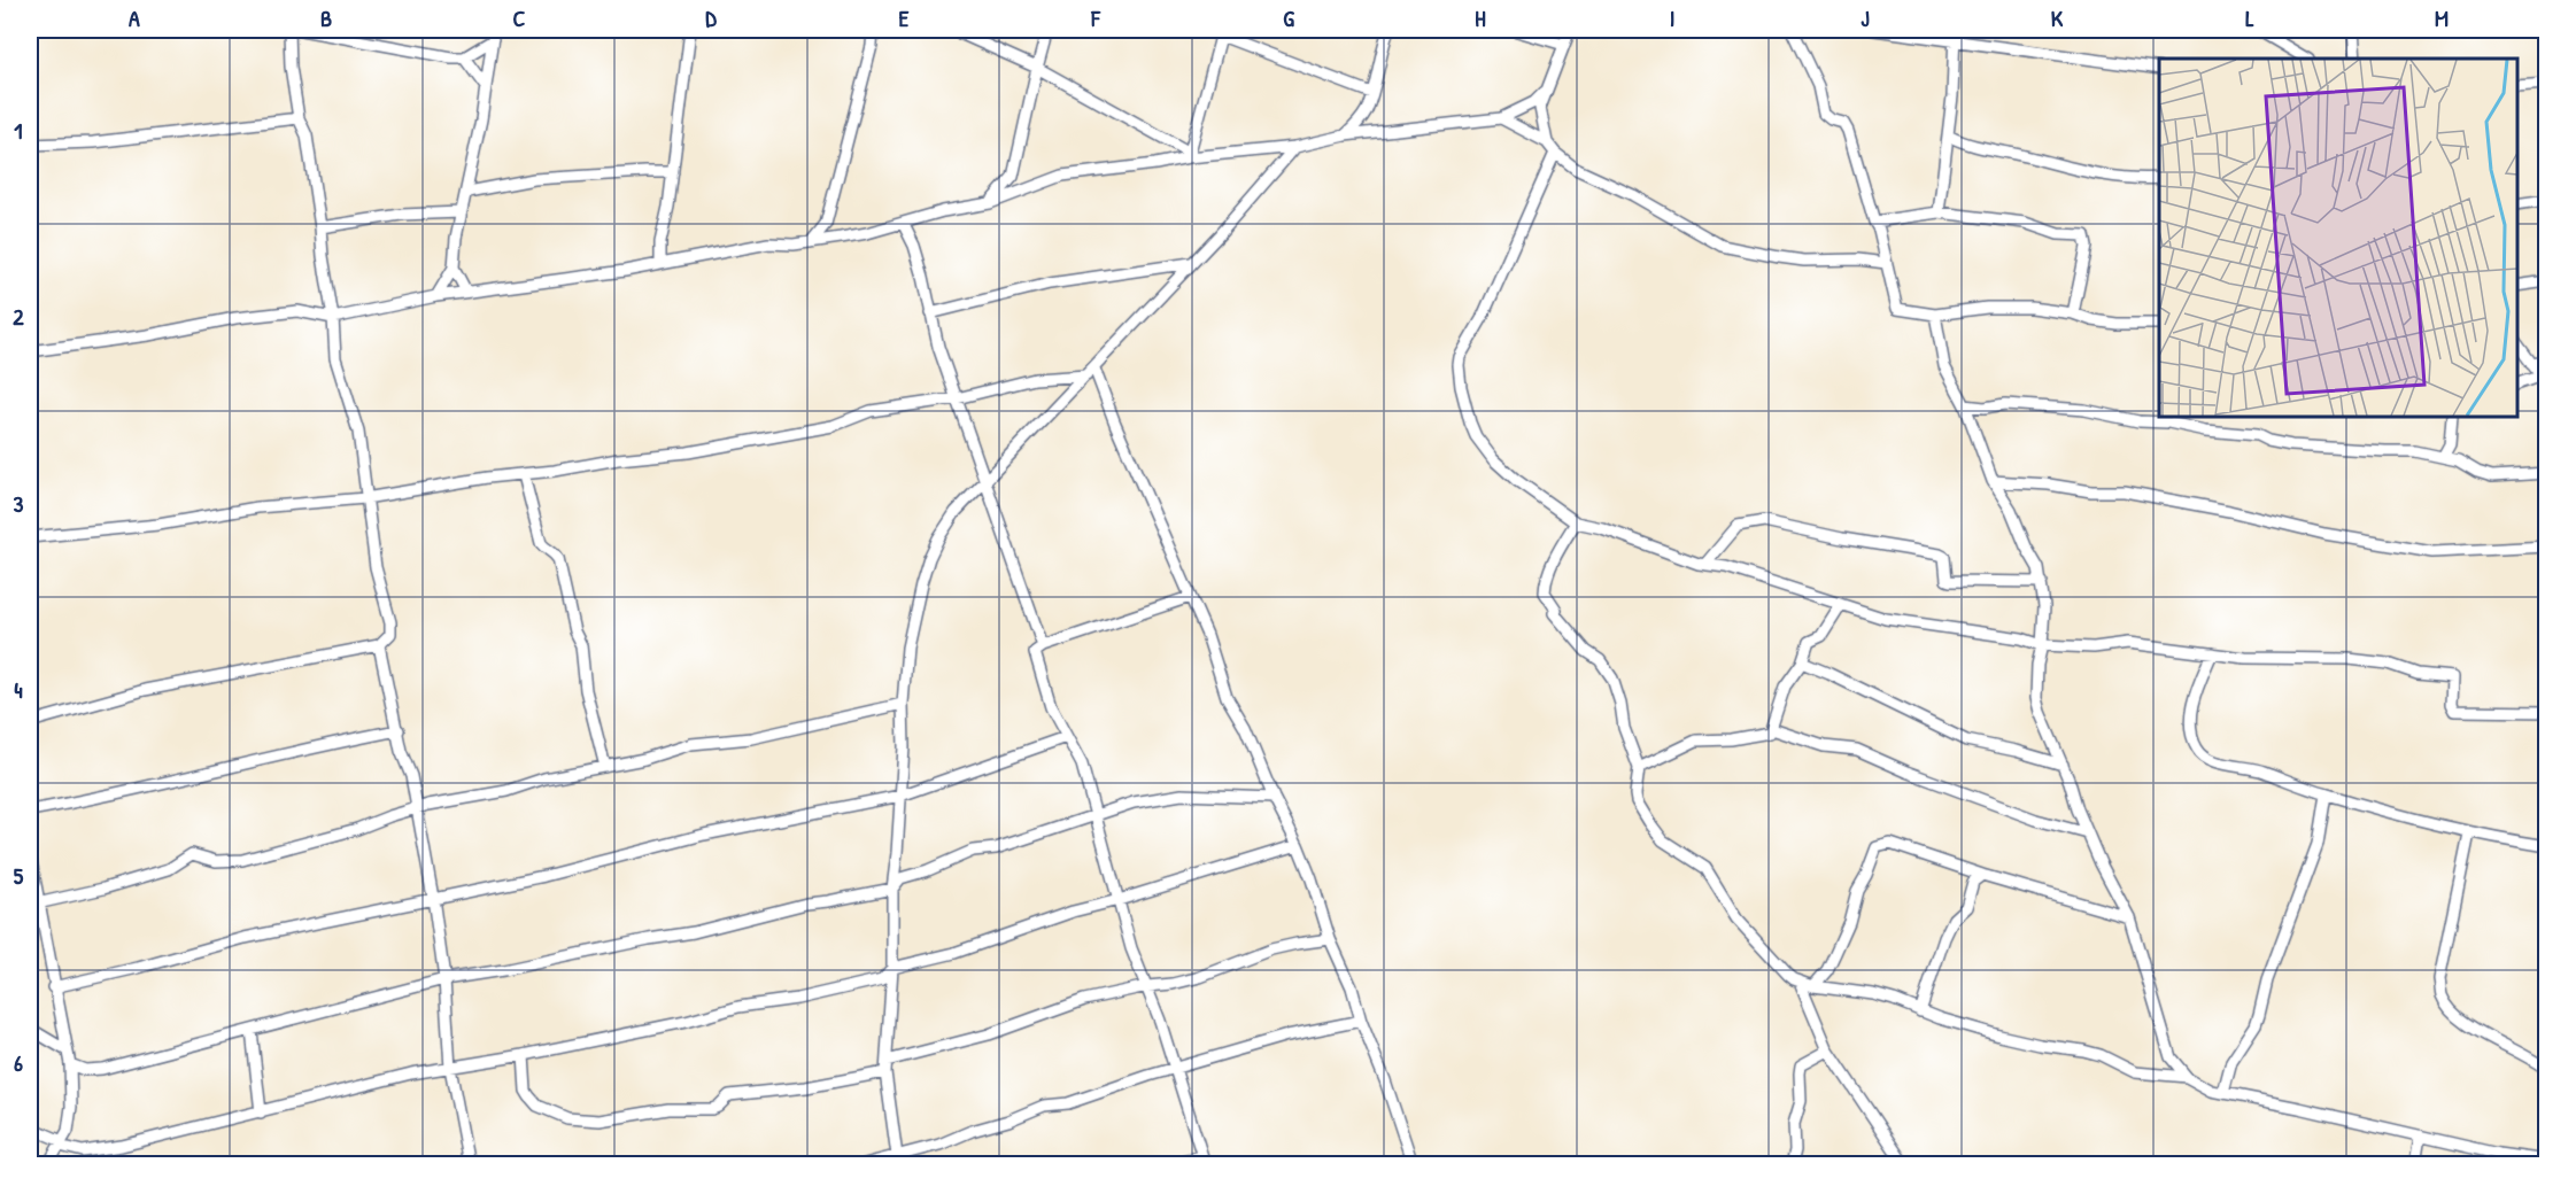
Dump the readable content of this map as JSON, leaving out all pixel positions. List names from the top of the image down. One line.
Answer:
{"grid":{"columns":["A","B","C","D","E","F","G","H","I","J","K","L","M"],"rows":["1","2","3","4","5","6"]}}
